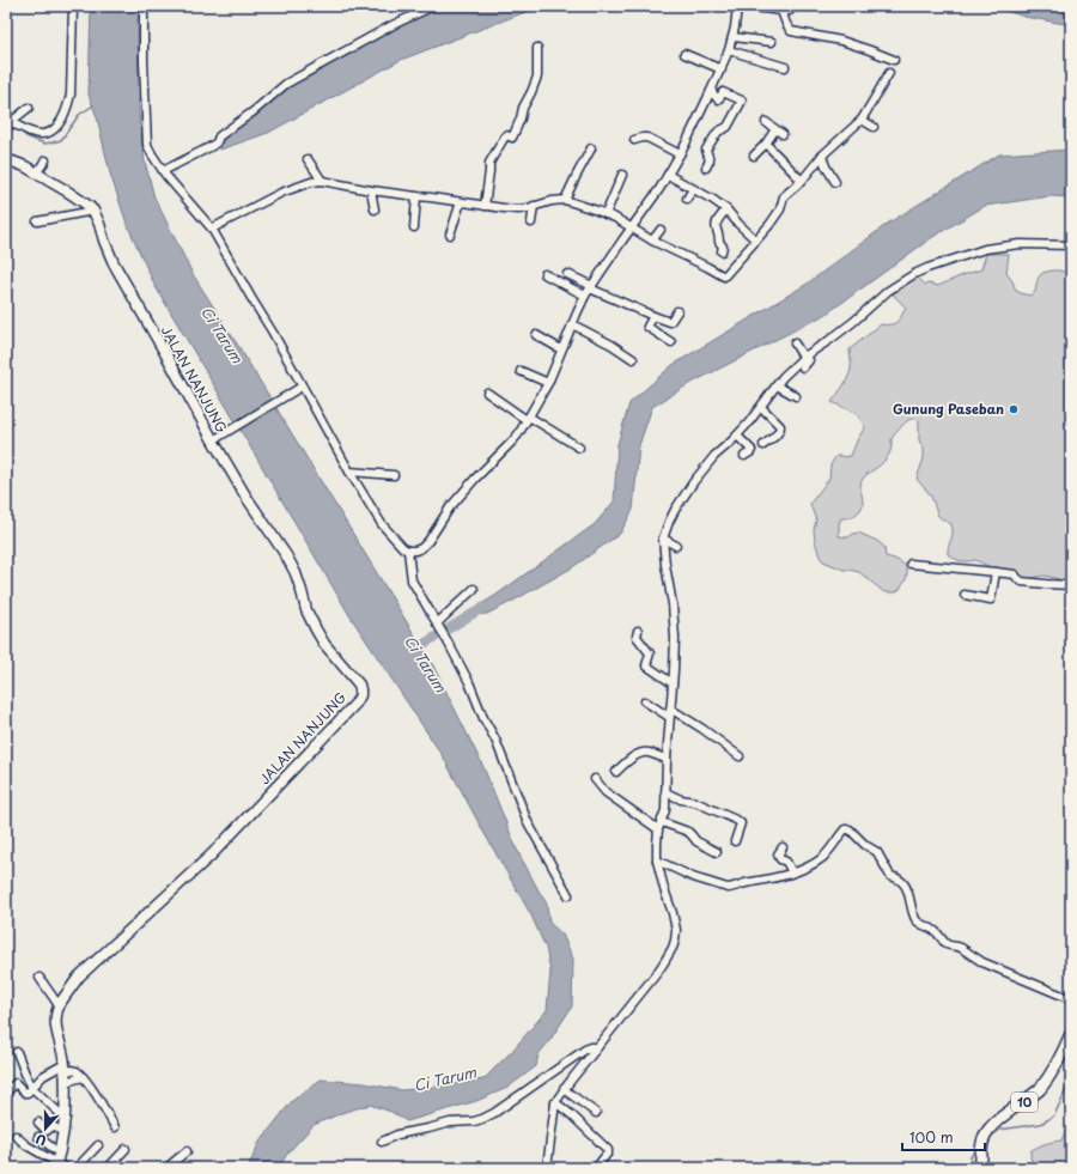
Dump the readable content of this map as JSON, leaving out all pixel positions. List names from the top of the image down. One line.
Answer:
{"streets":{"highway":["10"],"main road":["JALAN NANJUNG"]},"water":["Ci Tarum"],"places":["Gunung Paseban"],"scale_bar":"100 m","north":"bottom"}
